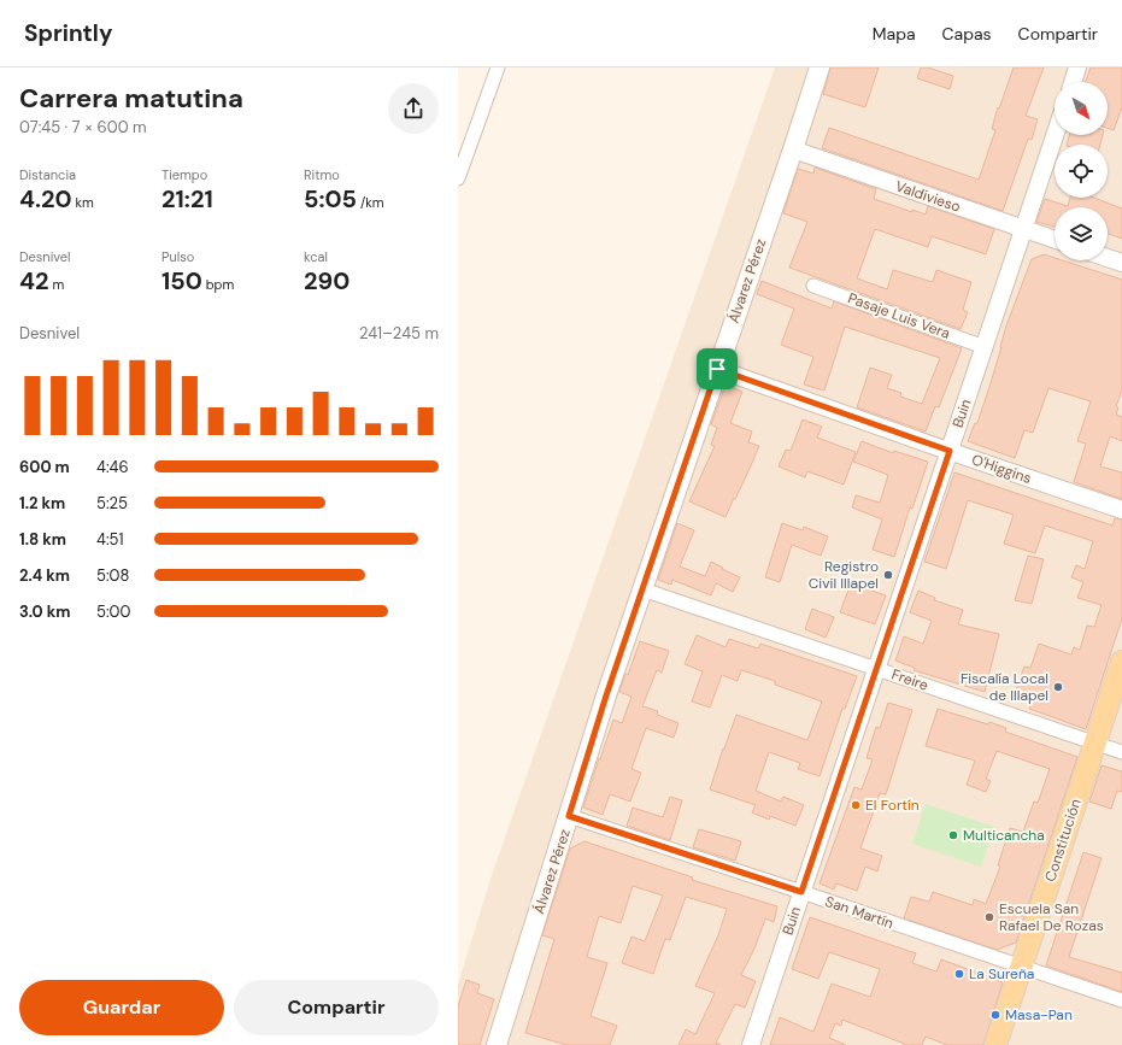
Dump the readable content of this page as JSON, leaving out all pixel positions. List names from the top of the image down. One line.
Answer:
{"streets":{"main road":["Álvarez Pérez","Constitución"],"street":["Valdivieso","Pasaje Luis Vera","Buin","O'Higgins","Freire","San Martín"]},"crossings":[["Valdivieso","Álvarez Pérez"],["Valdivieso","Buin"],["Álvarez Pérez","O'Higgins"],["Álvarez Pérez","Freire"],["Álvarez Pérez","San Martín"],["Pasaje Luis Vera","Buin"],["Buin","O'Higgins"],["Buin","Freire"],["Buin","San Martín"],["Freire","Constitución"],["Constitución","San Martín"]],"places":["Registro Civil Illapel","Fiscalía Local de Illapel","El Fortín","Multicancha","Escuela San Rafael De Rozas","La Sureña","Masa-Pan"],"north":"bottom right","page":{"header":"Sprintly","nav":["Mapa","Capas","Compartir"],"heading":["Carrera matutina","07:45 · 7 × 600 m"],"stats":[["Distancia","4.20 km"],["Tiempo","21:21"],["Ritmo","5:05 /km"],["Desnivel","42 m"],["Pulso","150 bpm"],["kcal","290"]],"chart":["Desnivel","241–245 m"],"list":[{"name":"600 m","note":"4:46"},{"name":"1.2 km","note":"5:25"},{"name":"1.8 km","note":"4:51"},{"name":"2.4 km","note":"5:08"},{"name":"3.0 km","note":"5:00"}],"buttons":["Guardar","Compartir"]}}
